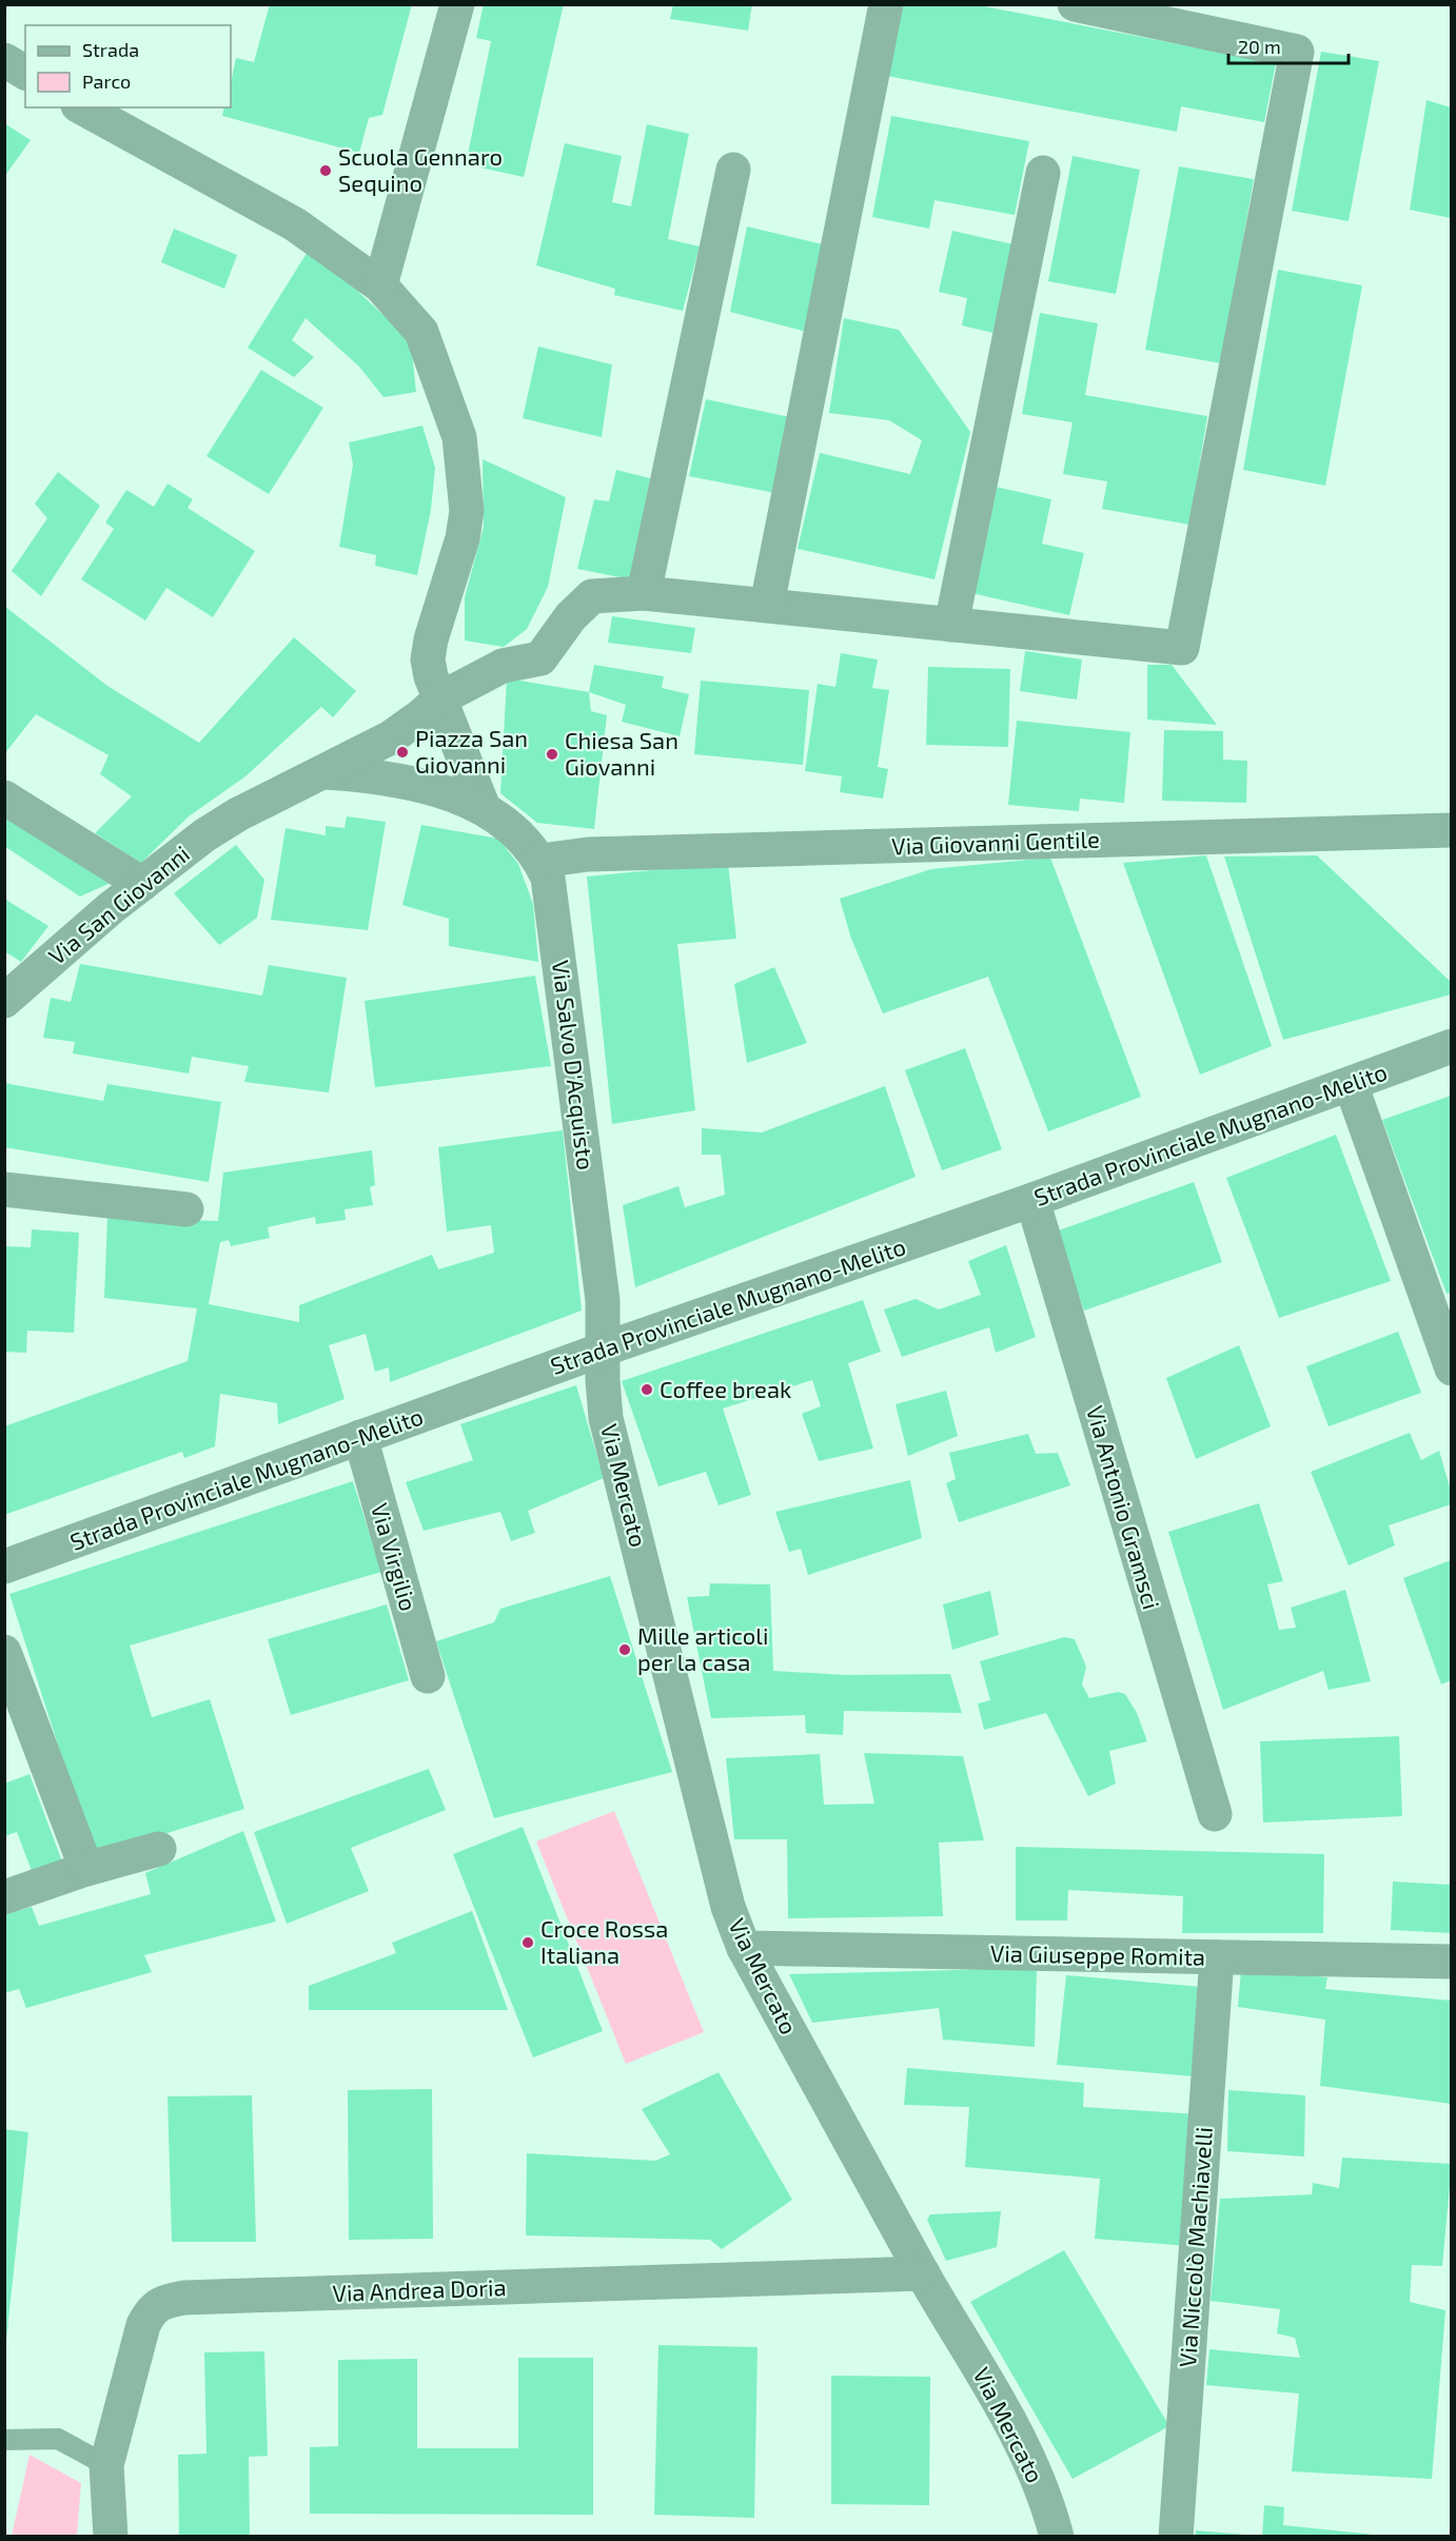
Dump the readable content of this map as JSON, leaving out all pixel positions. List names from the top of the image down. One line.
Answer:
{"streets":{"street":["Via Giovanni Gentile","Via San Giovanni","Via Salvo D'Acquisto","Strada Provinciale Mugnano-Melito","Via Mercato","Via Antonio Gramsci","Via Virgilio","Via Giuseppe Romita","Via Niccolò Machiavelli","Via Andrea Doria"]},"crossings":[["Via Giovanni Gentile","Via Salvo D'Acquisto"],["Via Salvo D'Acquisto","Strada Provinciale Mugnano-Melito"],["Via Salvo D'Acquisto","Via Mercato"],["Strada Provinciale Mugnano-Melito","Via Mercato"],["Strada Provinciale Mugnano-Melito","Via Antonio Gramsci"],["Strada Provinciale Mugnano-Melito","Via Virgilio"],["Via Mercato","Via Giuseppe Romita"],["Via Mercato","Via Andrea Doria"],["Via Giuseppe Romita","Via Niccolò Machiavelli"]],"places":["Scuola Gennaro Sequino","Piazza San Giovanni","Chiesa San Giovanni","Coffee break","Mille articoli per la casa","Croce Rossa Italiana"],"legend":["Strada","Parco"],"scale_bar":"20 m"}
